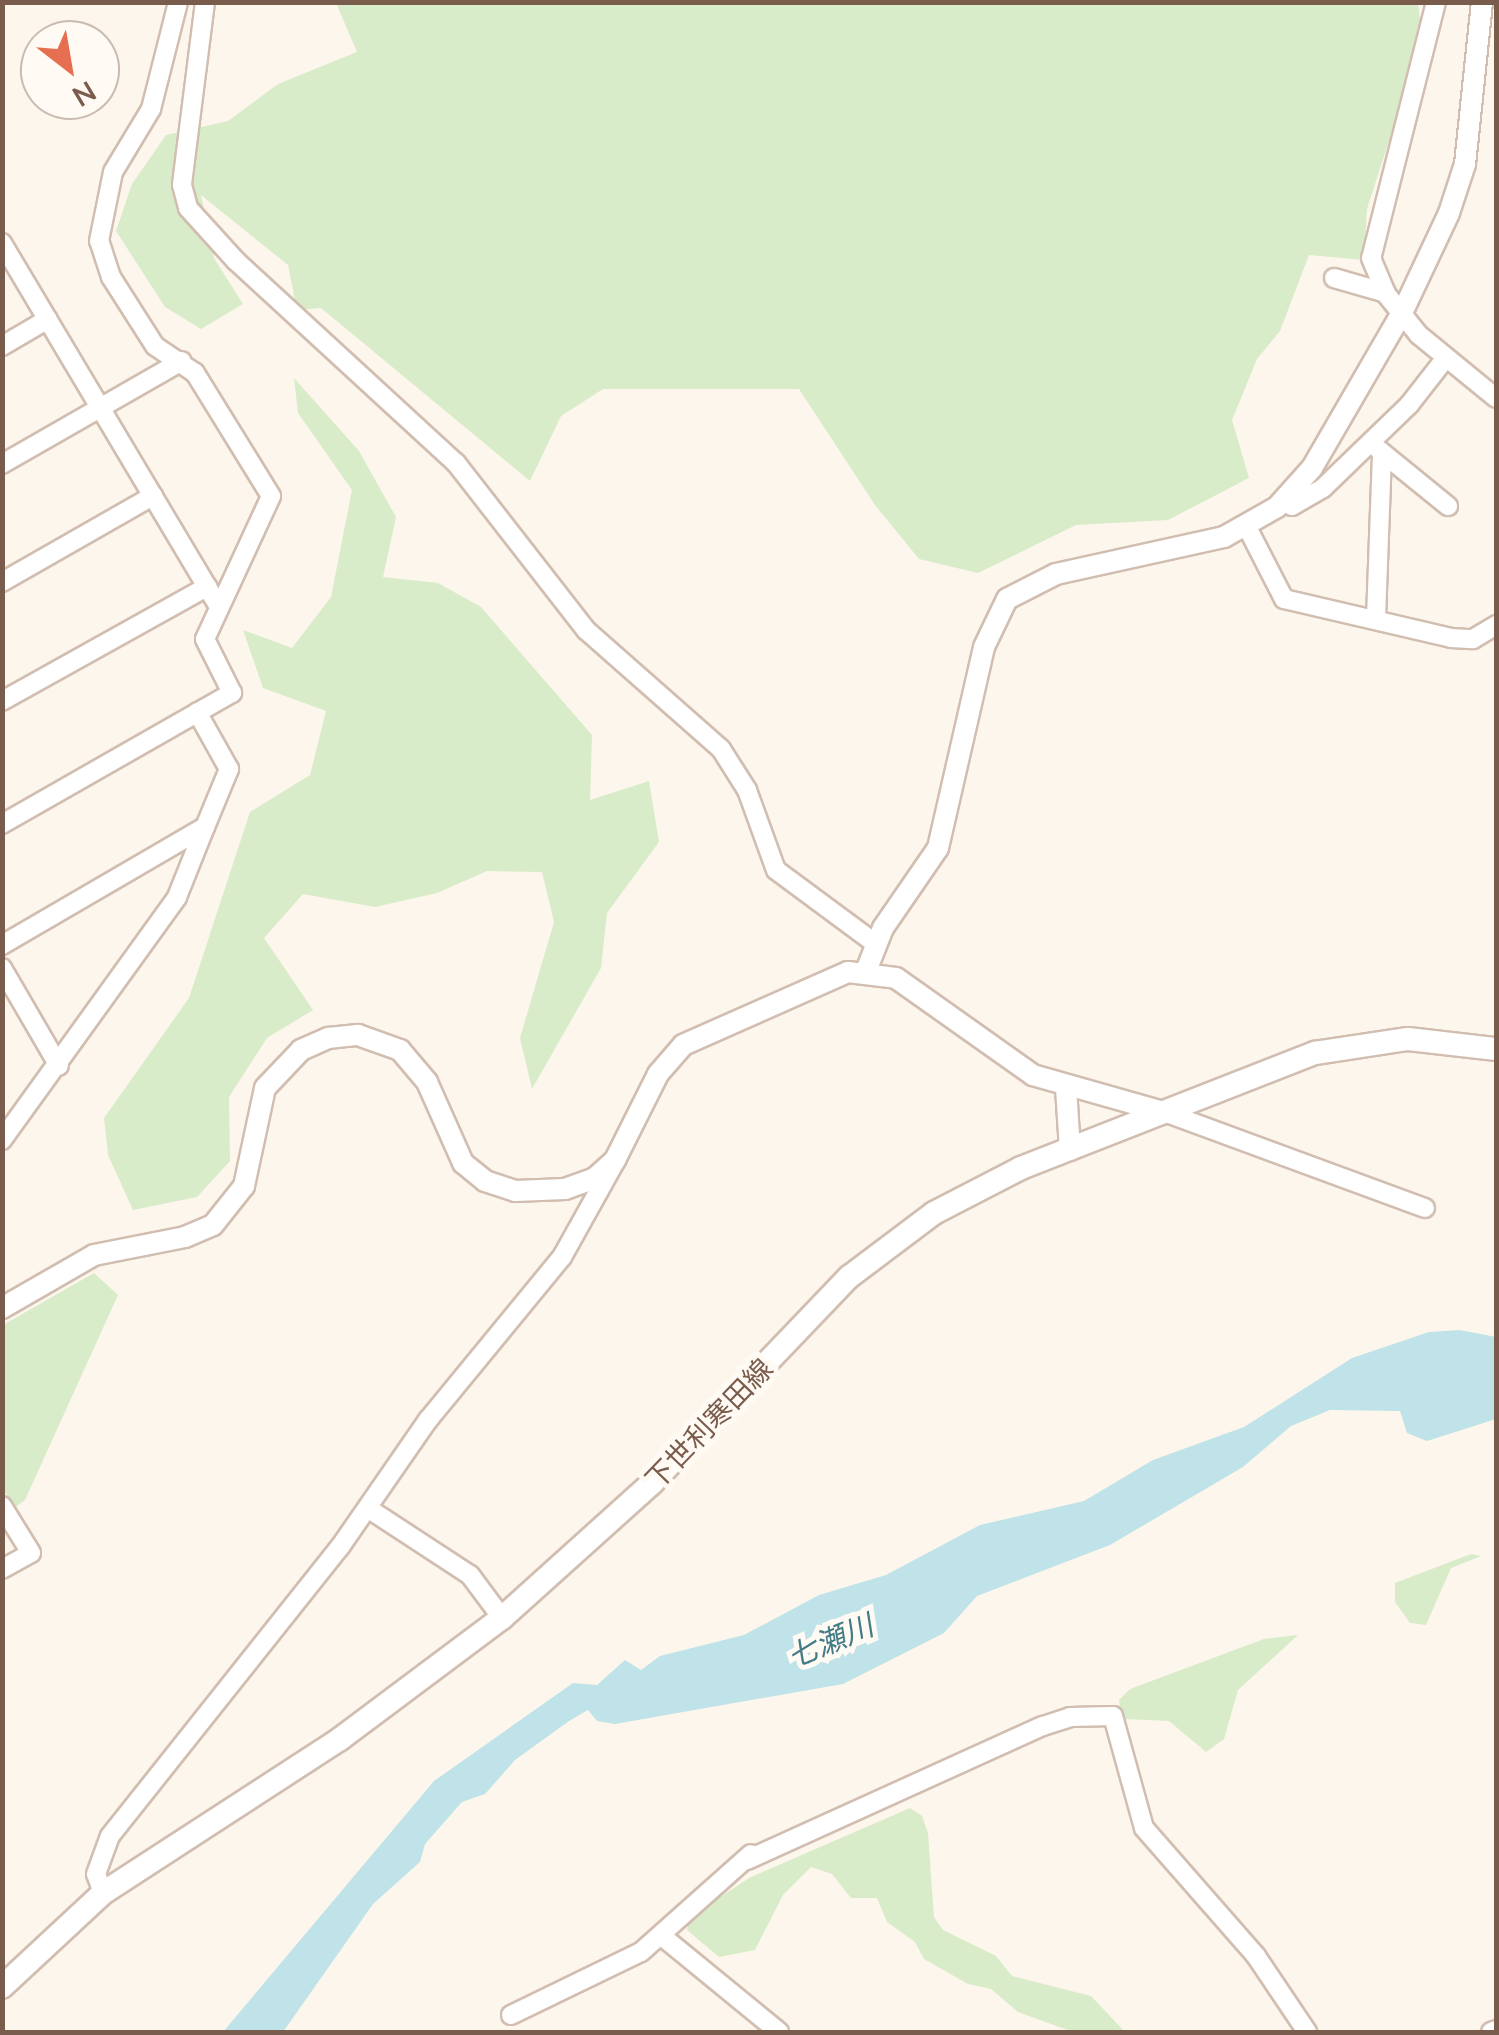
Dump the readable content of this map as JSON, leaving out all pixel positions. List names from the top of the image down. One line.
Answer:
{"streets":{"main road":["下世利寒田線"]},"water":["七瀬川"],"north":"bottom right"}
